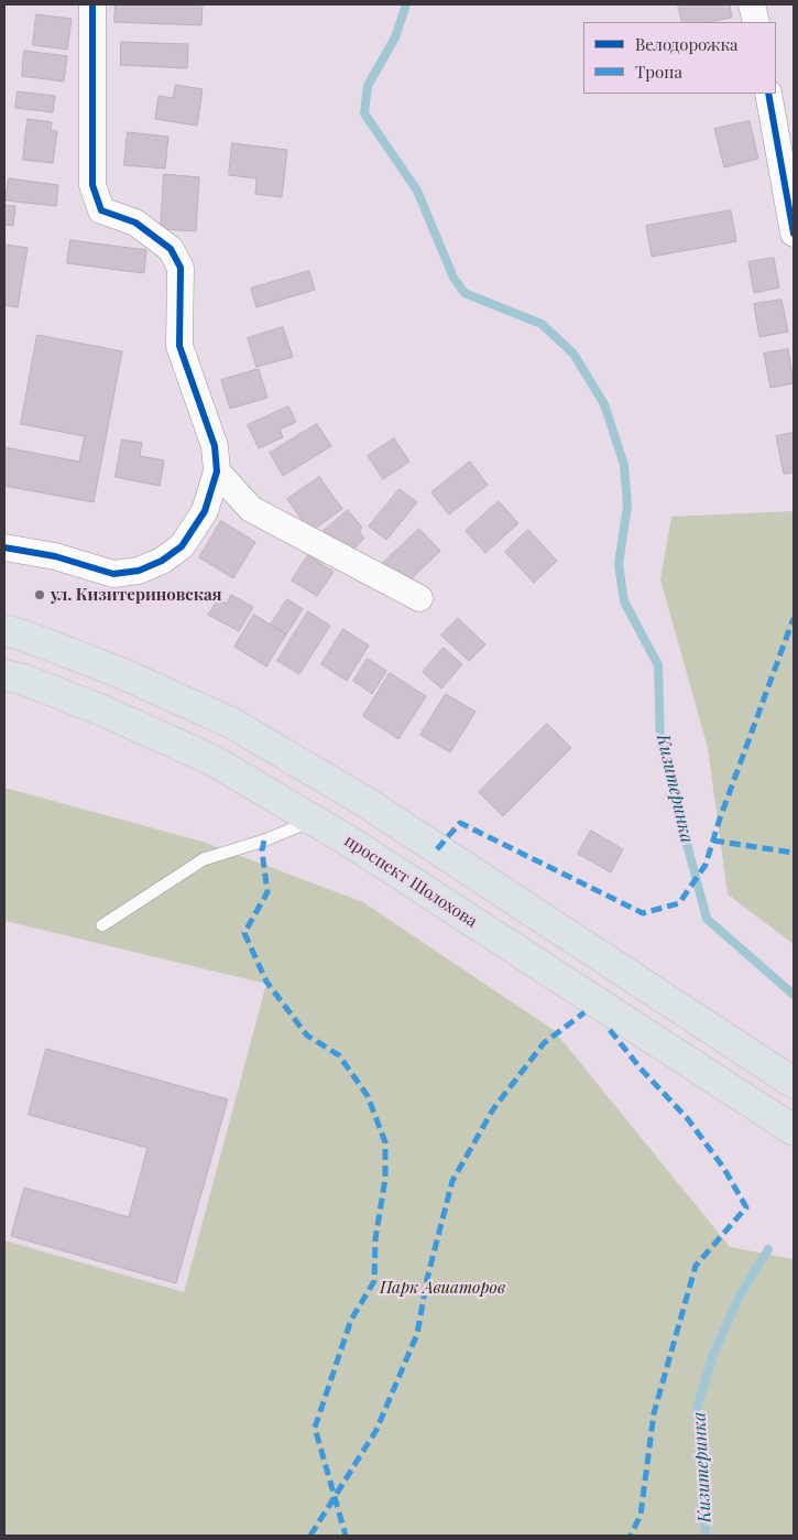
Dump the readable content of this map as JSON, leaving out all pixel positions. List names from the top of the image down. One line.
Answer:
{"streets":{"main road":["проспект Шолохова"]},"water":["Кизитеринка"],"parks":["Парк Авиаторов"],"places":["ул. Кизитериновская"],"legend":["Велодорожка","Тропа"]}
